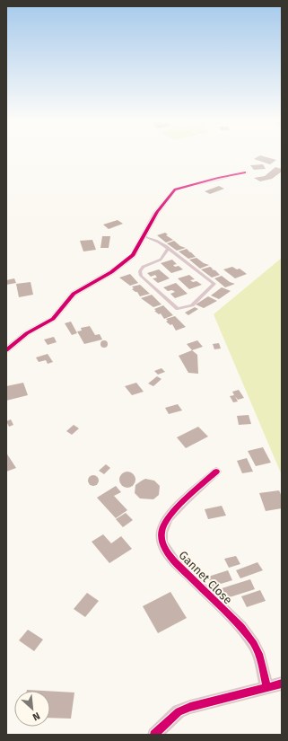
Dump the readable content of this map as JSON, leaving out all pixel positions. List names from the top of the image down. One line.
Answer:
{"streets":{"street":["Gannet Close"]},"north":"bottom right"}
